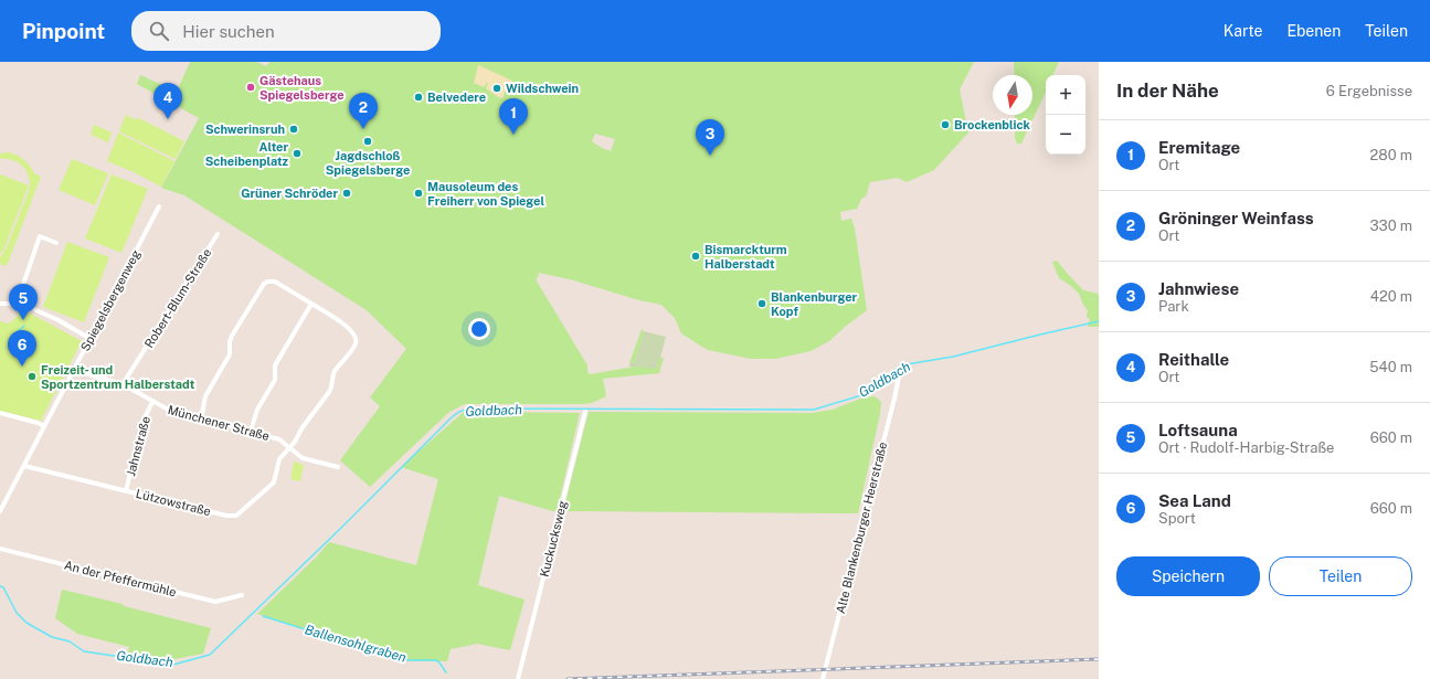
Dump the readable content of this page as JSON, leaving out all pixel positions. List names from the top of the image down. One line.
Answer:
{"streets":{"street":["Robert-Blum-Straße","Spiegelsbergenweg","Münchener Straße","Jahnstraße","Lützowstraße","Alte Blankenburger Heerstraße","Kuckucksweg","An der Pfeffermühle"]},"crossings":[["Robert-Blum-Straße","Münchener Straße"],["Spiegelsbergenweg","Münchener Straße"],["Spiegelsbergenweg","Lützowstraße"],["Münchener Straße","Jahnstraße"],["Münchener Straße","Lützowstraße"],["Jahnstraße","Lützowstraße"]],"water":["Goldbach","Ballensohlgraben"],"places":["Gästehaus Spiegelsberge","Wildschwein","Belvedere","Brockenblick","Schwerinsruh","Jagdschloß Spiegelsberge","Alter Scheibenplatz","Grüner Schröder","Mausoleum des Freiherr von Spiegel","Bismarckturm Halberstadt","Blankenburger Kopf","Freizeit- und Sportzentrum Halberstadt"],"north":"bottom","page":{"header":"Pinpoint","search":"Hier suchen","nav":["Karte","Ebenen","Teilen"],"heading":["In der Nähe","6 Ergebnisse"],"map_buttons":["+","−"],"pins":["4","2","1","3","5","6"],"list":[{"mark":"1","name":"Eremitage","note":"Ort","value":"280 m"},{"mark":"2","name":"Gröninger Weinfass","note":"Ort","value":"330 m"},{"mark":"3","name":"Jahnwiese","note":"Park","value":"420 m"},{"mark":"4","name":"Reithalle","note":"Ort","value":"540 m"},{"mark":"5","name":"Loftsauna","note":"Ort · Rudolf-Harbig-Straße","value":"660 m"},{"mark":"6","name":"Sea Land","note":"Sport","value":"660 m"}],"buttons":["Speichern","Teilen"]}}
